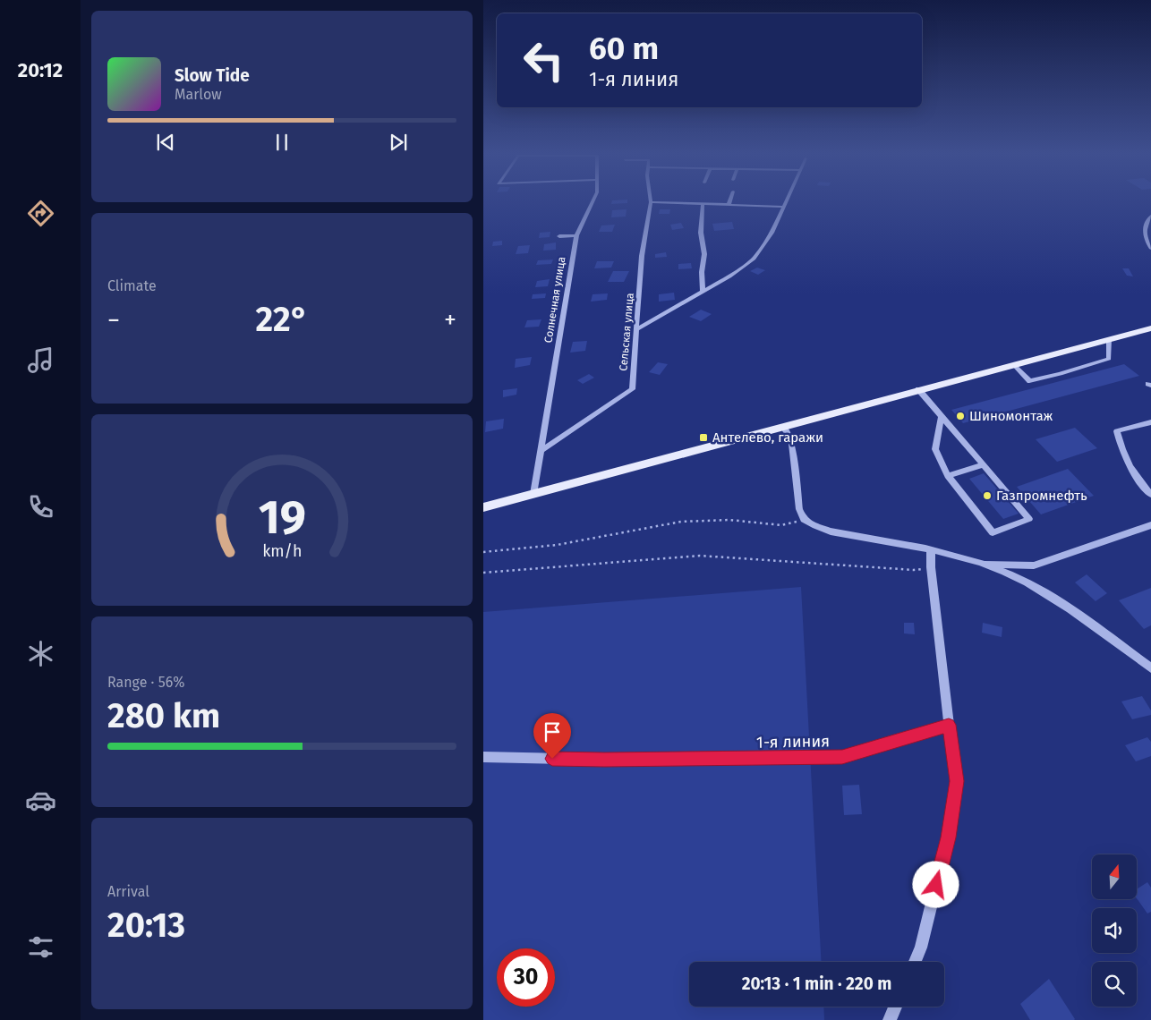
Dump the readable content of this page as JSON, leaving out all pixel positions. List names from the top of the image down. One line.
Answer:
{"streets":{"street":["Солнечная улица","Сельская улица","1-я линия"]},"crossings":[["Солнечная улица","Сельская улица"]],"places":{"other":["Шиномонтаж","Газпромнефть"],"transit":["Антелево, гаражи"]},"north":"top","page":{"tabs":"20:12","turn":["60 m","1-я линия"],"song":["Slow Tide","Marlow"],"tile":["Climate",["Range · 56%","280 km"],["Arrival","20:13"]],"heat":["−","22°","+"],"limit":"30","trip":"20:13 · 1 min · 220 m","gauge":["19","km/h"]}}
